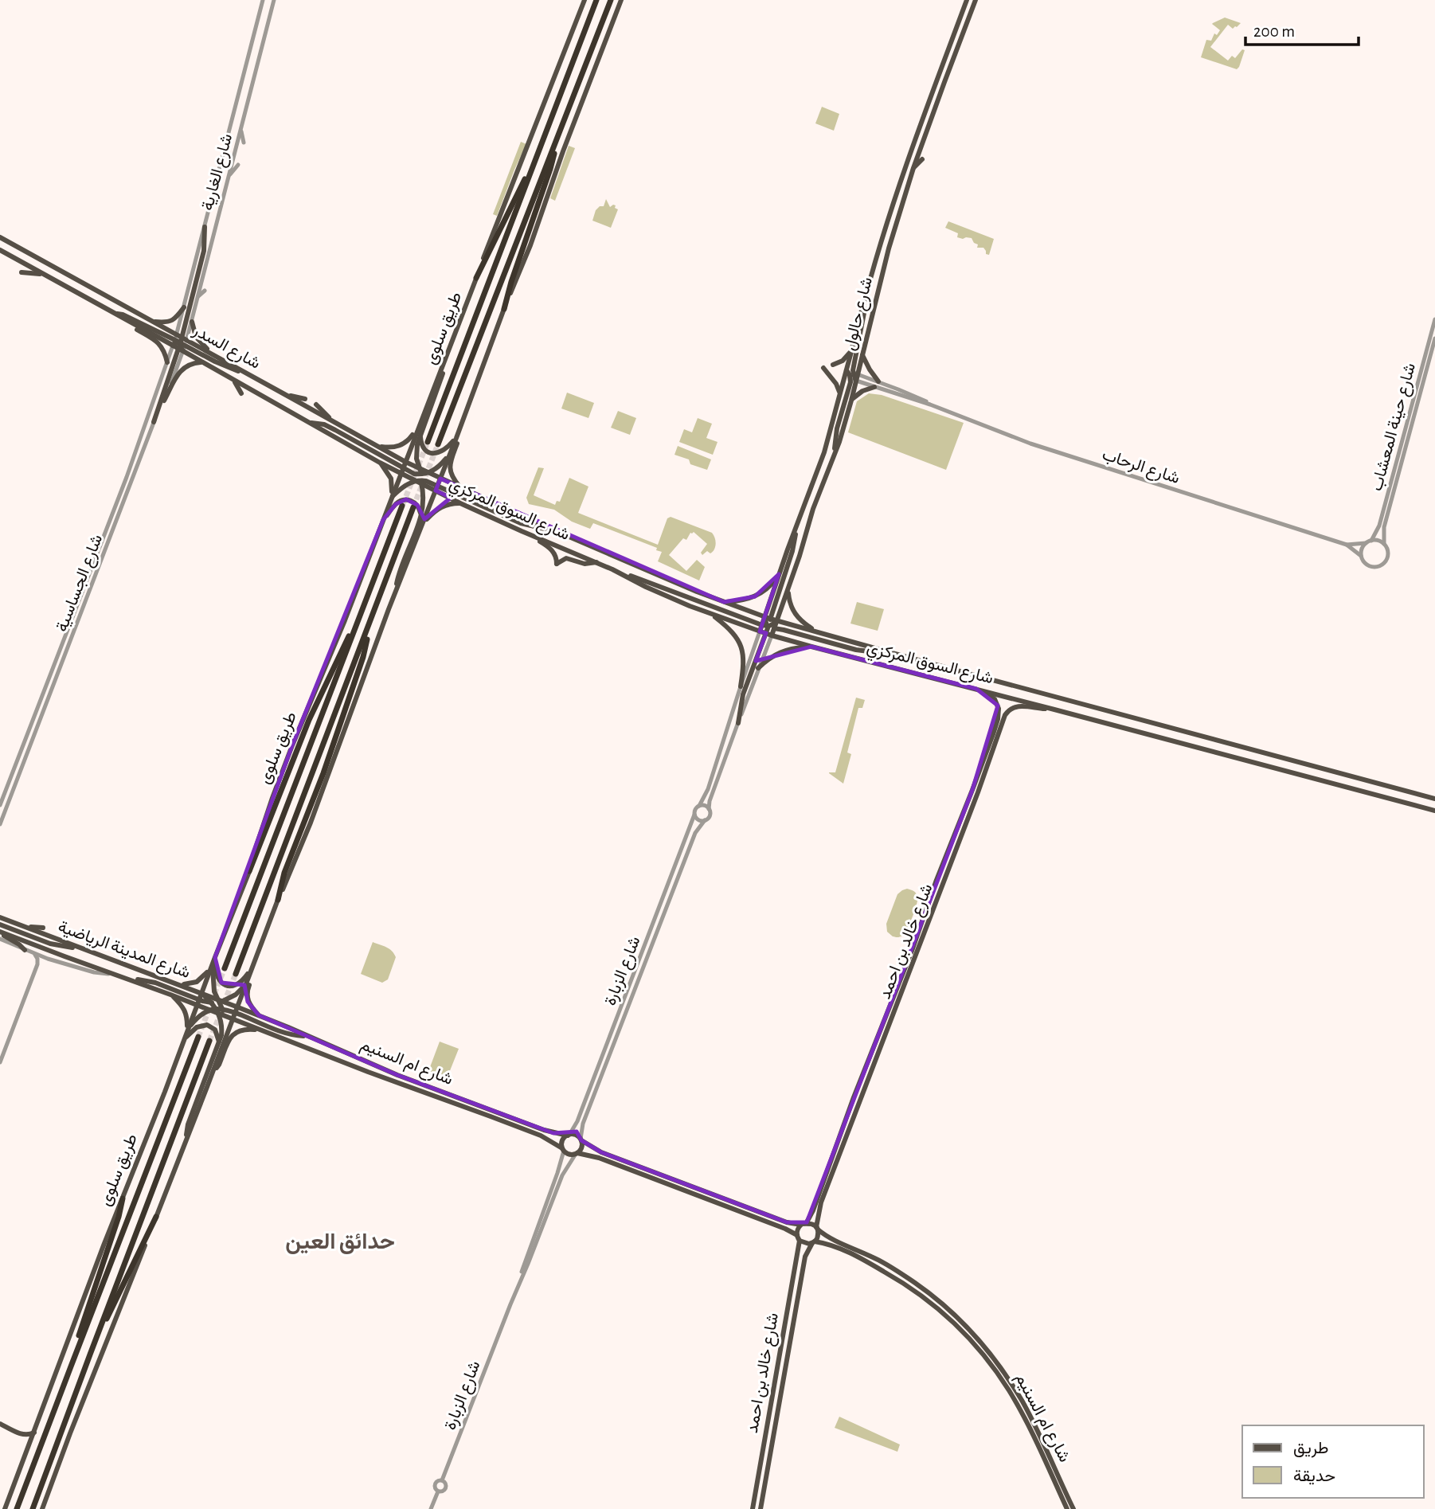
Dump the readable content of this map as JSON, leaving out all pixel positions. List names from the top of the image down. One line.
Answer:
{"streets":{"highway":["طريق سلوى"],"main road":["شارع حالول","شارع السدر","شارع السوق المركزي","شارع خالد بن احمد","شارع المدينة الرياضية","شارع ام السنيم"],"street":["شارع الغارية","شارع حينة المعشاب","شارع الرحاب","شارع الجساسية","شارع الزبارة"]},"crossings":[["شارع الغارية","شارع السدر"],["شارع الغارية","شارع الجساسية"],["شارع حالول","شارع الرحاب"],["شارع حالول","شارع السوق المركزي"],["طريق سلوى","شارع السدر"],["طريق سلوى","شارع المدينة الرياضية"],["شارع السدر","شارع السوق المركزي"],["شارع السدر","شارع الجساسية"],["شارع حينة المعشاب","شارع الرحاب"],["شارع السوق المركزي","شارع خالد بن احمد"],["شارع خالد بن احمد","شارع ام السنيم"],["شارع المدينة الرياضية","شارع ام السنيم"],["شارع الزبارة","شارع ام السنيم"]],"districts":["حدائق العين"],"legend":["طريق","حديقة"],"scale_bar":"200 m"}
